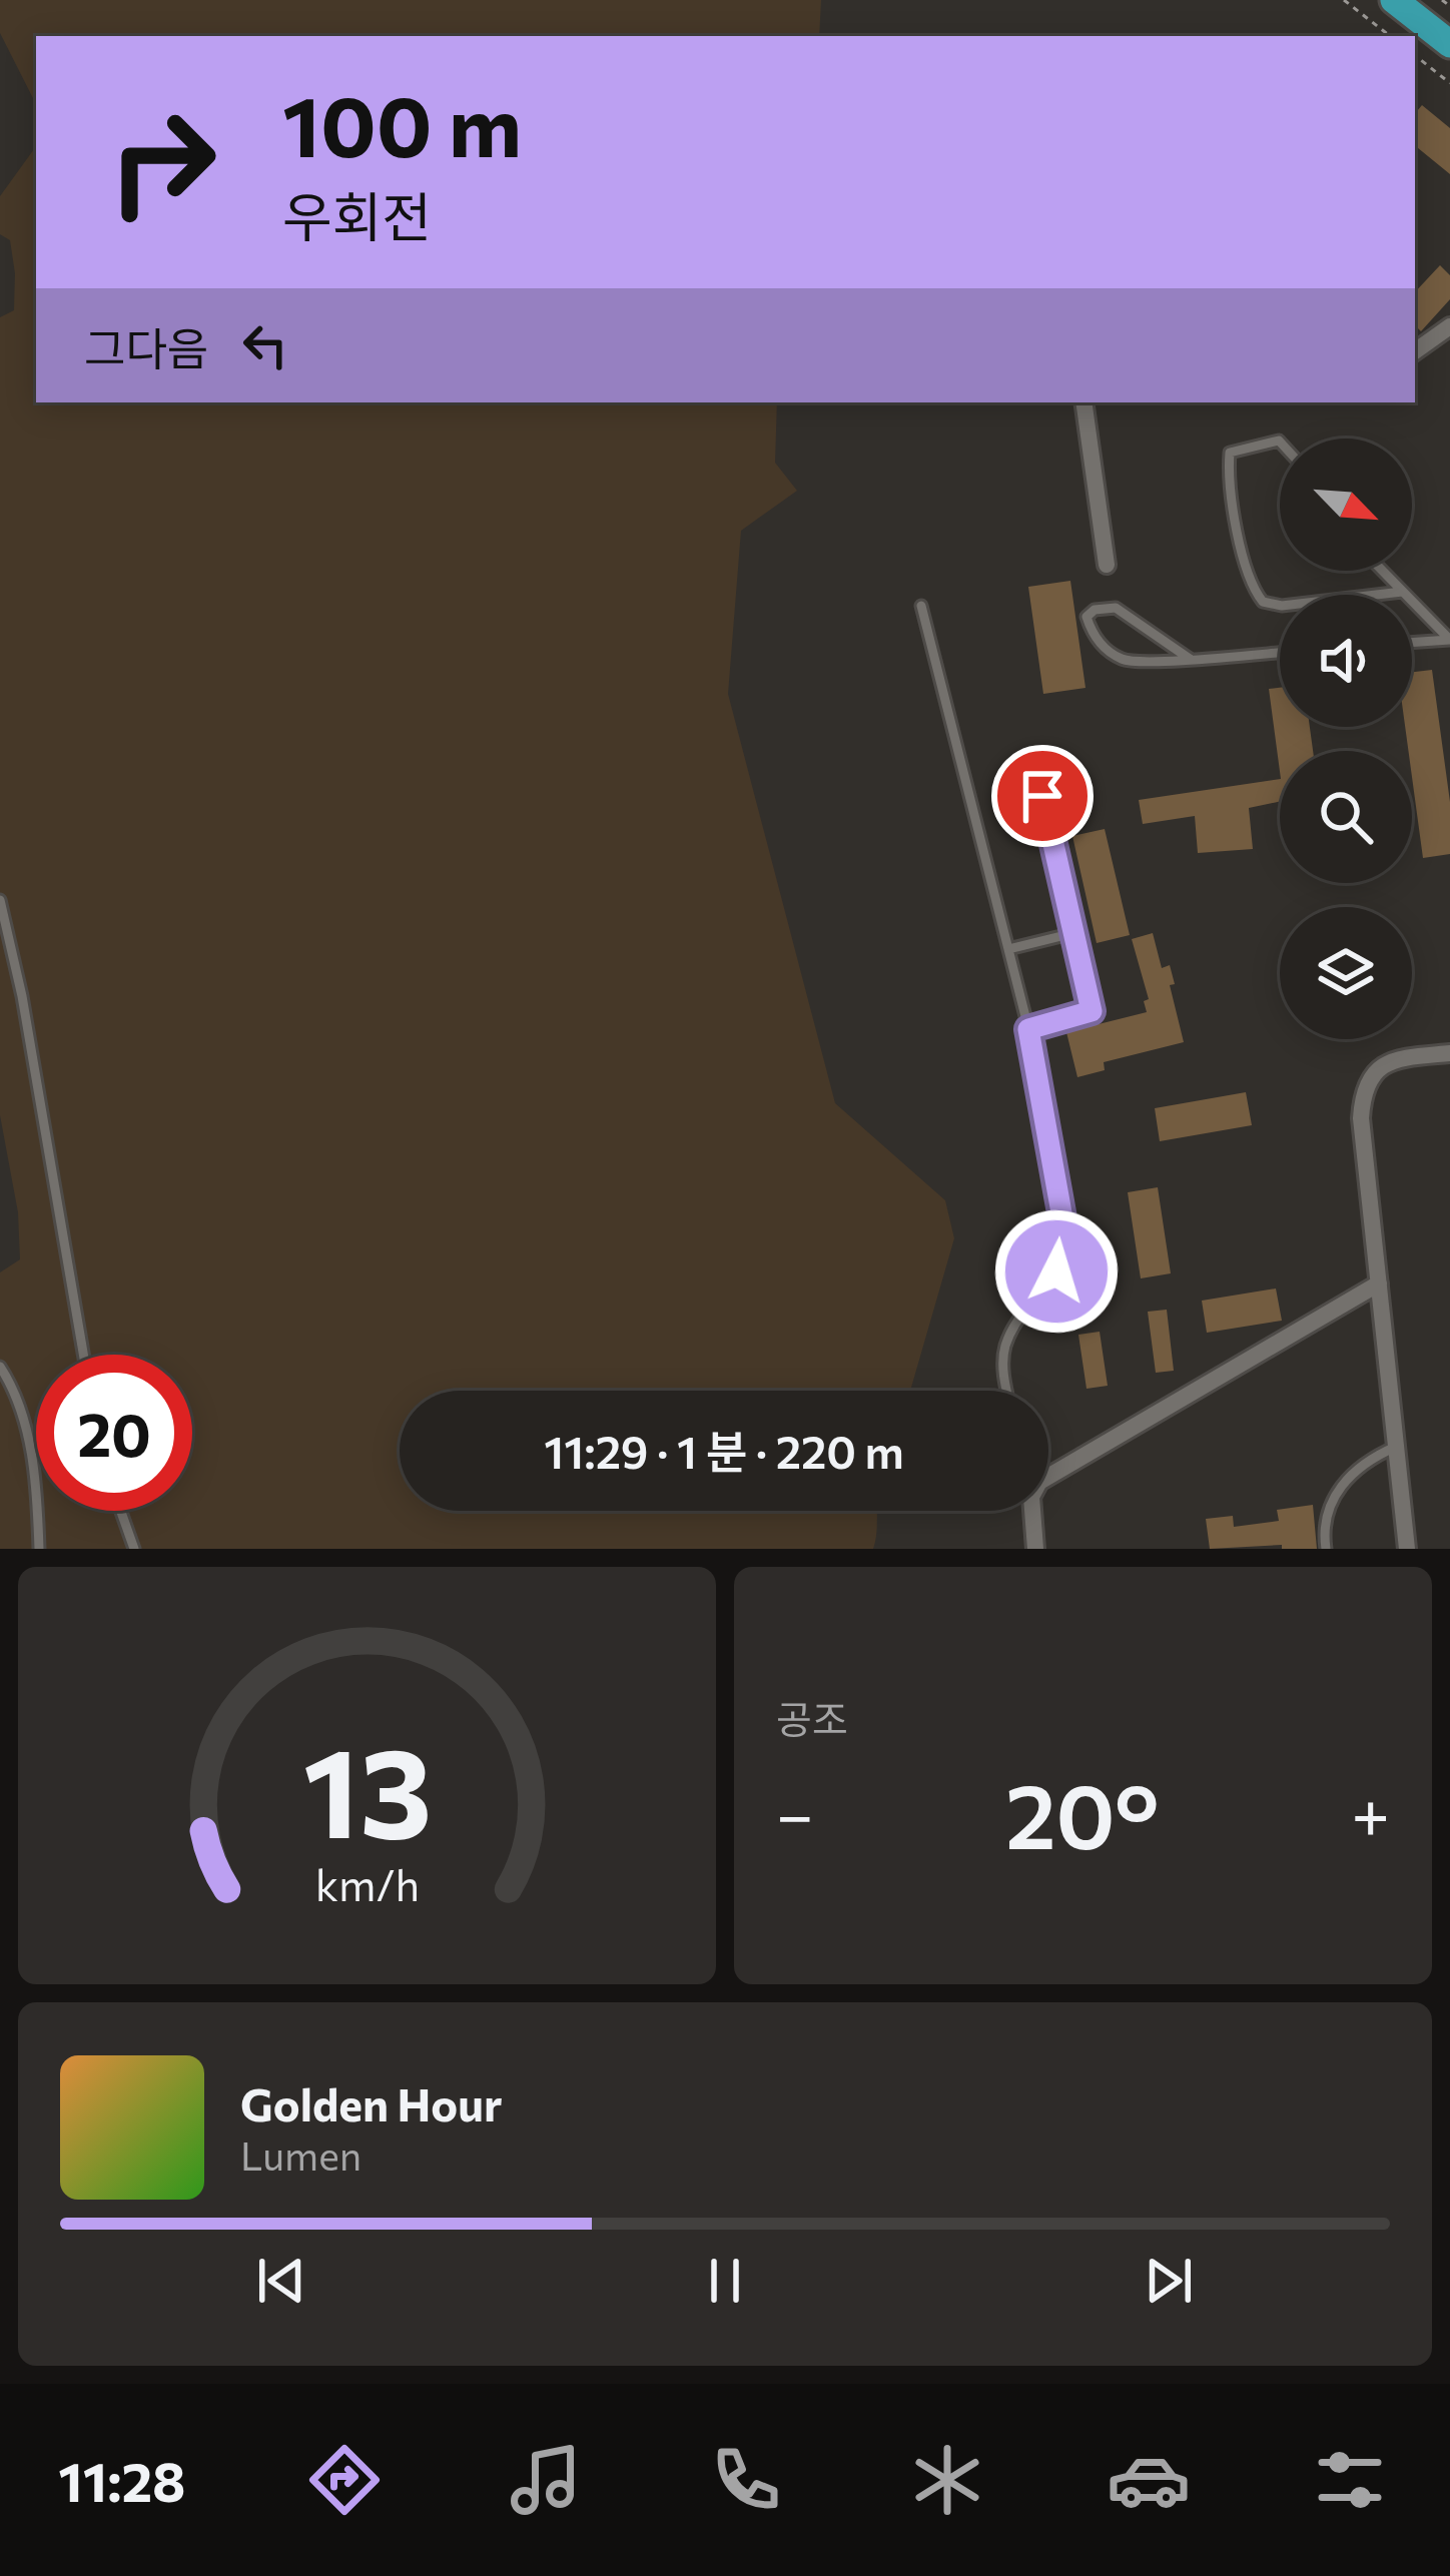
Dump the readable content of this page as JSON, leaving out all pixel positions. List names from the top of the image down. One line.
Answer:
{"north":"bottom right","page":{"turn":["100 m","우회전"],"then":"그다음","limit":"20","trip":"11:29 · 1 분 · 220 m","tile":"공조","heat":["−","20°","+"],"song":["Golden Hour","Lumen"],"tabs":"11:28","gauge":["13","km/h"]}}
